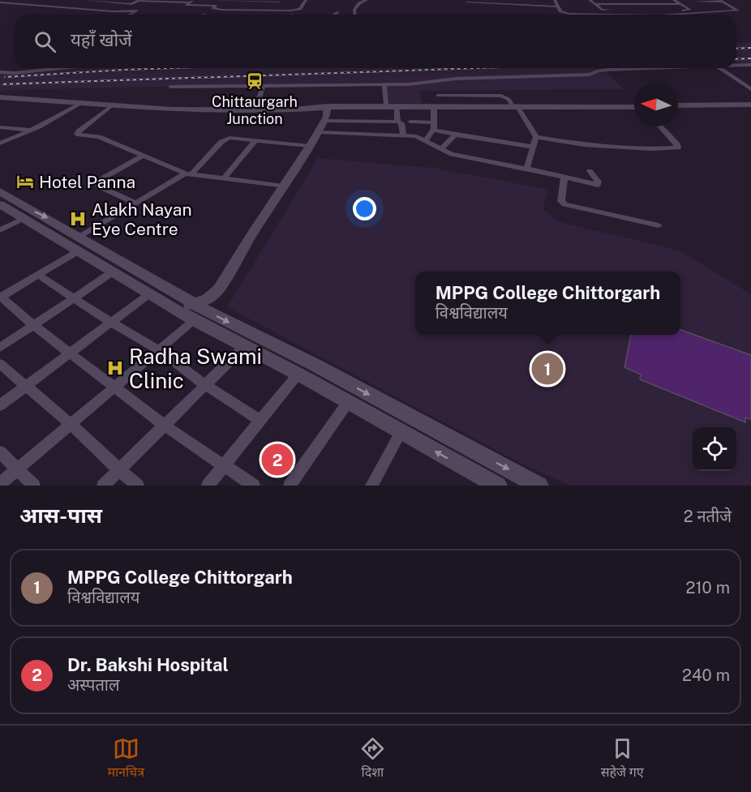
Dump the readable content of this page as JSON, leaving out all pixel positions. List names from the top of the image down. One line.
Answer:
{"places":{"station":["Chittaurgarh Junction"],"hotel":["Hotel Panna"],"hospital":["Alakh Nayan Eye Centre","Radha Swami Clinic"]},"north":"left","page":{"search":"यहाँ खोजें","popup":["MPPG College Chittorgarh","विश्वविद्यालय"],"pins":["1","2"],"heading":["आस-पास","2 नतीजे"],"list":[{"mark":"1","name":"MPPG College Chittorgarh","note":"विश्वविद्यालय","value":"210 m"},{"mark":"2","name":"Dr. Bakshi Hospital","note":"अस्पताल","value":"240 m"}],"nav":["मानचित्र","दिशा","सहेजे गए"]}}
